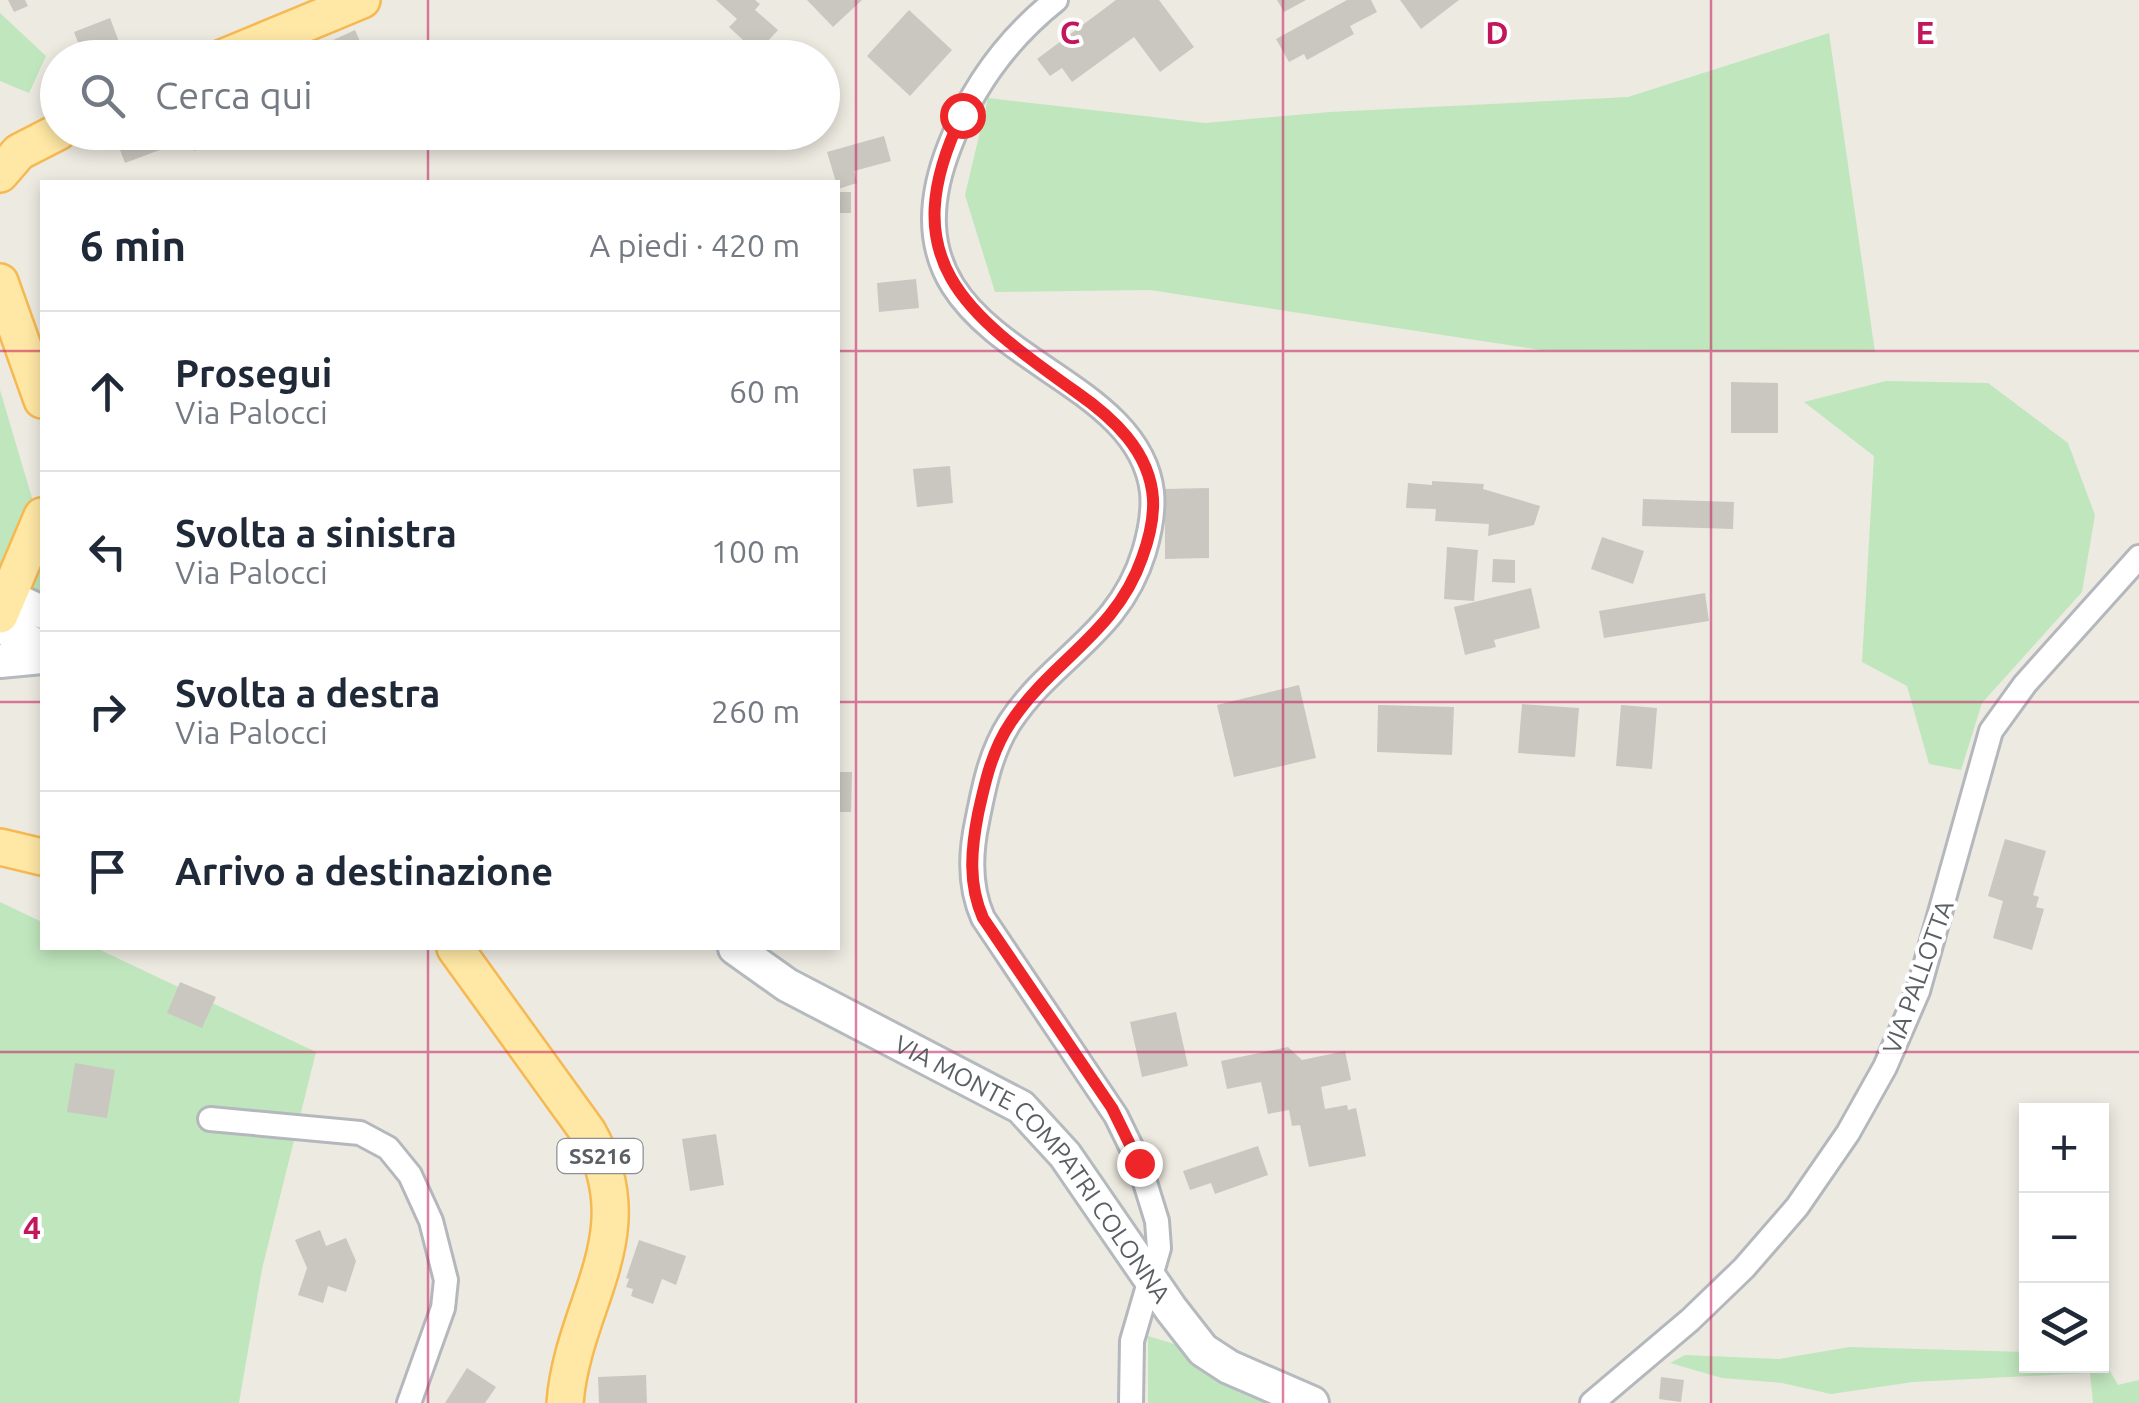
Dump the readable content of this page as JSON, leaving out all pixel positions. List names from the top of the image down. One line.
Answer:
{"streets":{"main road":["SS216"],"street":["VIA PALLOTTA","VIA MONTE COMPATRI COLONNA"]},"page":{"search":"Cerca qui","heading":["6 min","A piedi · 420 m"],"list":[["Prosegui","Via Palocci","60 m"],["Svolta a sinistra","Via Palocci","100 m"],["Svolta a destra","Via Palocci","260 m"],"Arrivo a destinazione"],"map_buttons":["+","−"]},"grid":{"columns":["C","D","E"],"rows":["4"]}}
